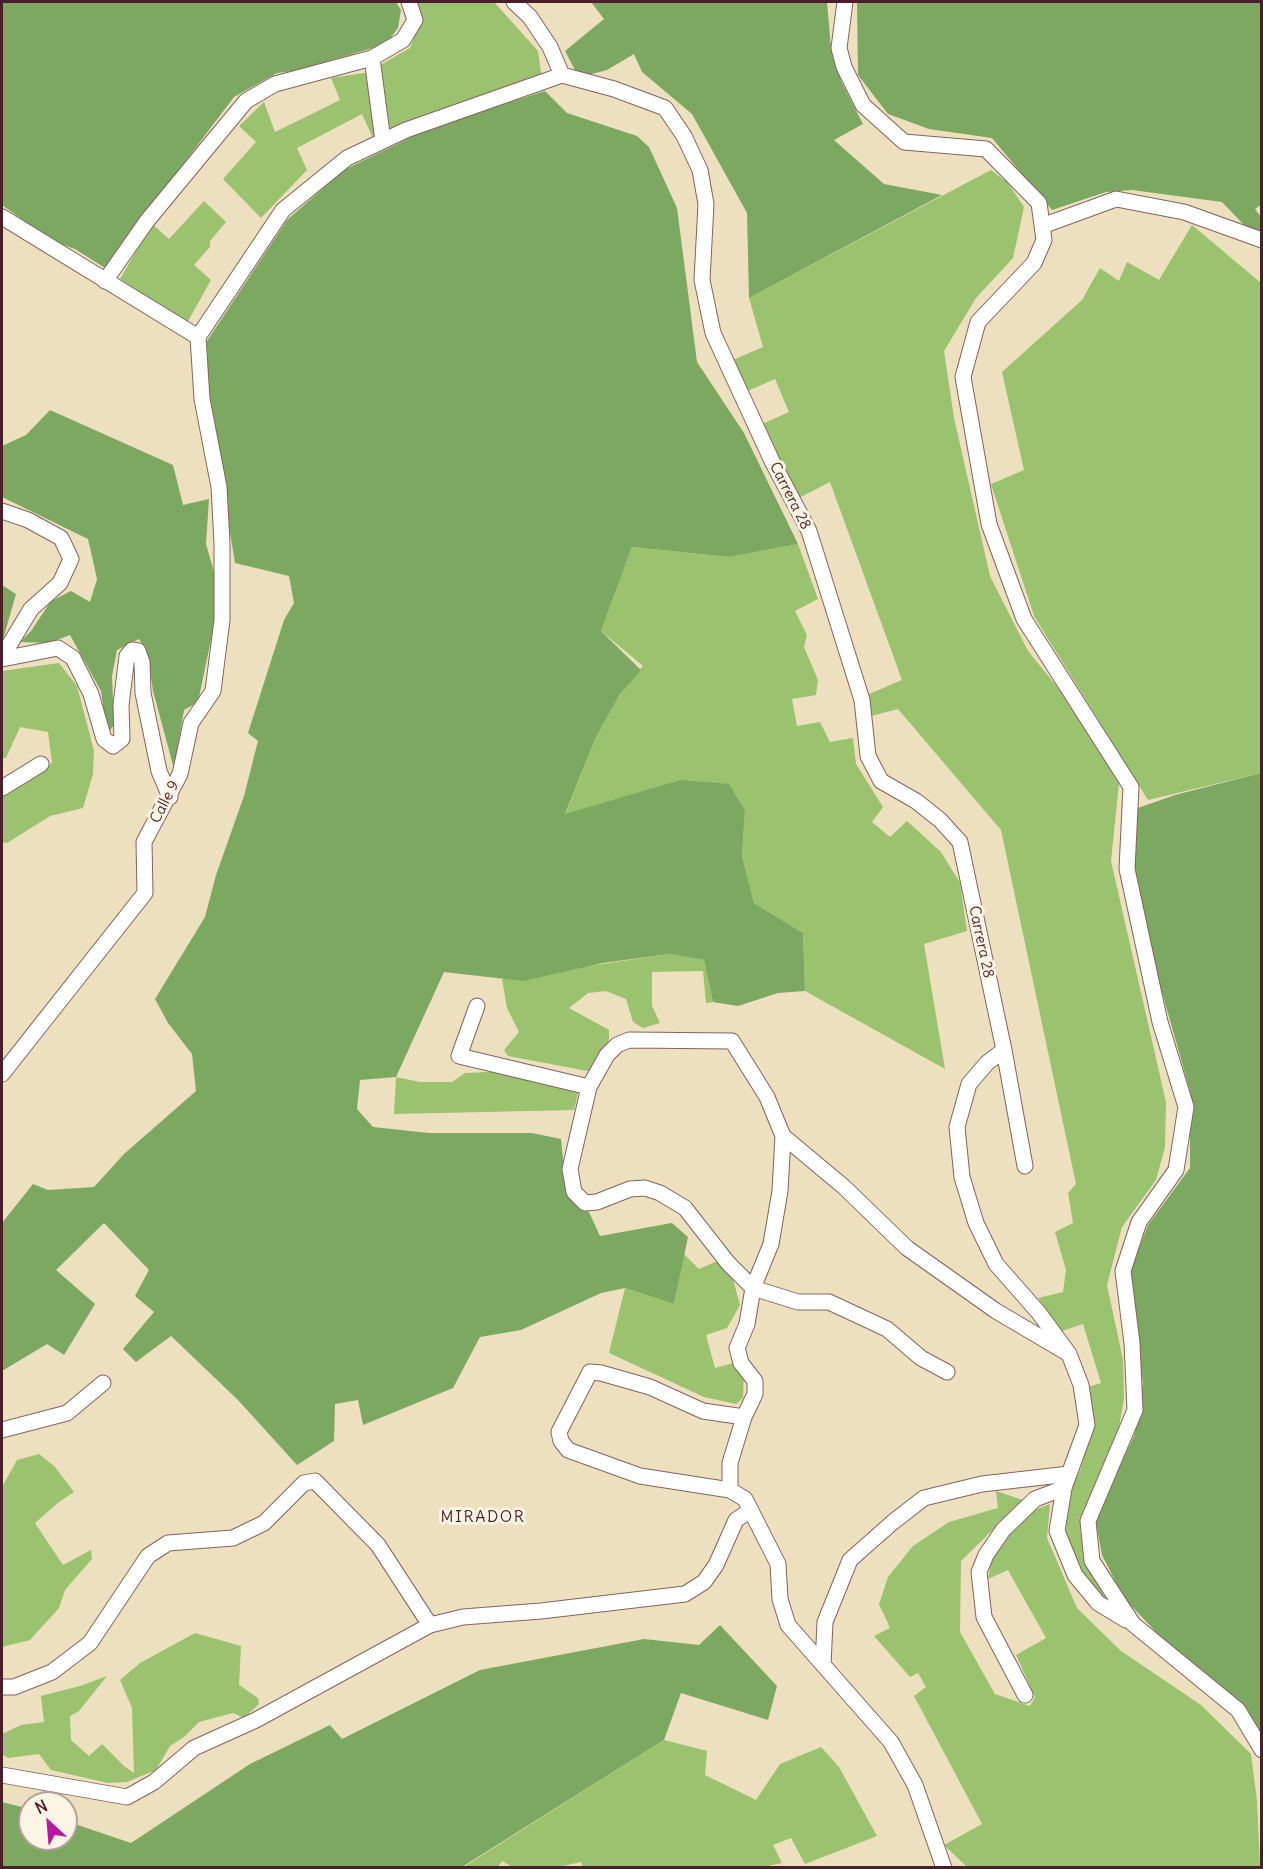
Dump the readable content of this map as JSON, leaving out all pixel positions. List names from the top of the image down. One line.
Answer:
{"streets":{"street":["Carrera 28","Calle 9"]},"districts":["MIRADOR"],"north":"top left"}
